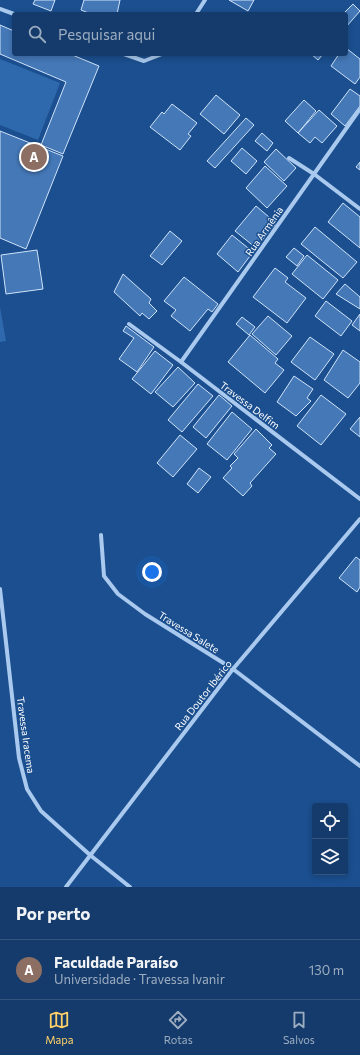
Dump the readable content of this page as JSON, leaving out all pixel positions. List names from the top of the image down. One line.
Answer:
{"streets":{"street":["Rua Armênia","Travessa Delfim","Travessa Salete","Rua Doutor Ibérico","Travessa Iracema"]},"crossings":[["Rua Armênia","Travessa Delfim"],["Travessa Salete","Rua Doutor Ibérico"],["Rua Doutor Ibérico","Travessa Iracema"]],"page":{"search":"Pesquisar aqui","pins":"A","heading":"Por perto","list":[{"mark":"A","name":"Faculdade Paraíso","note":"Universidade · Travessa Ivanir","value":"130 m"}],"nav":["Mapa","Rotas","Salvos"]}}
